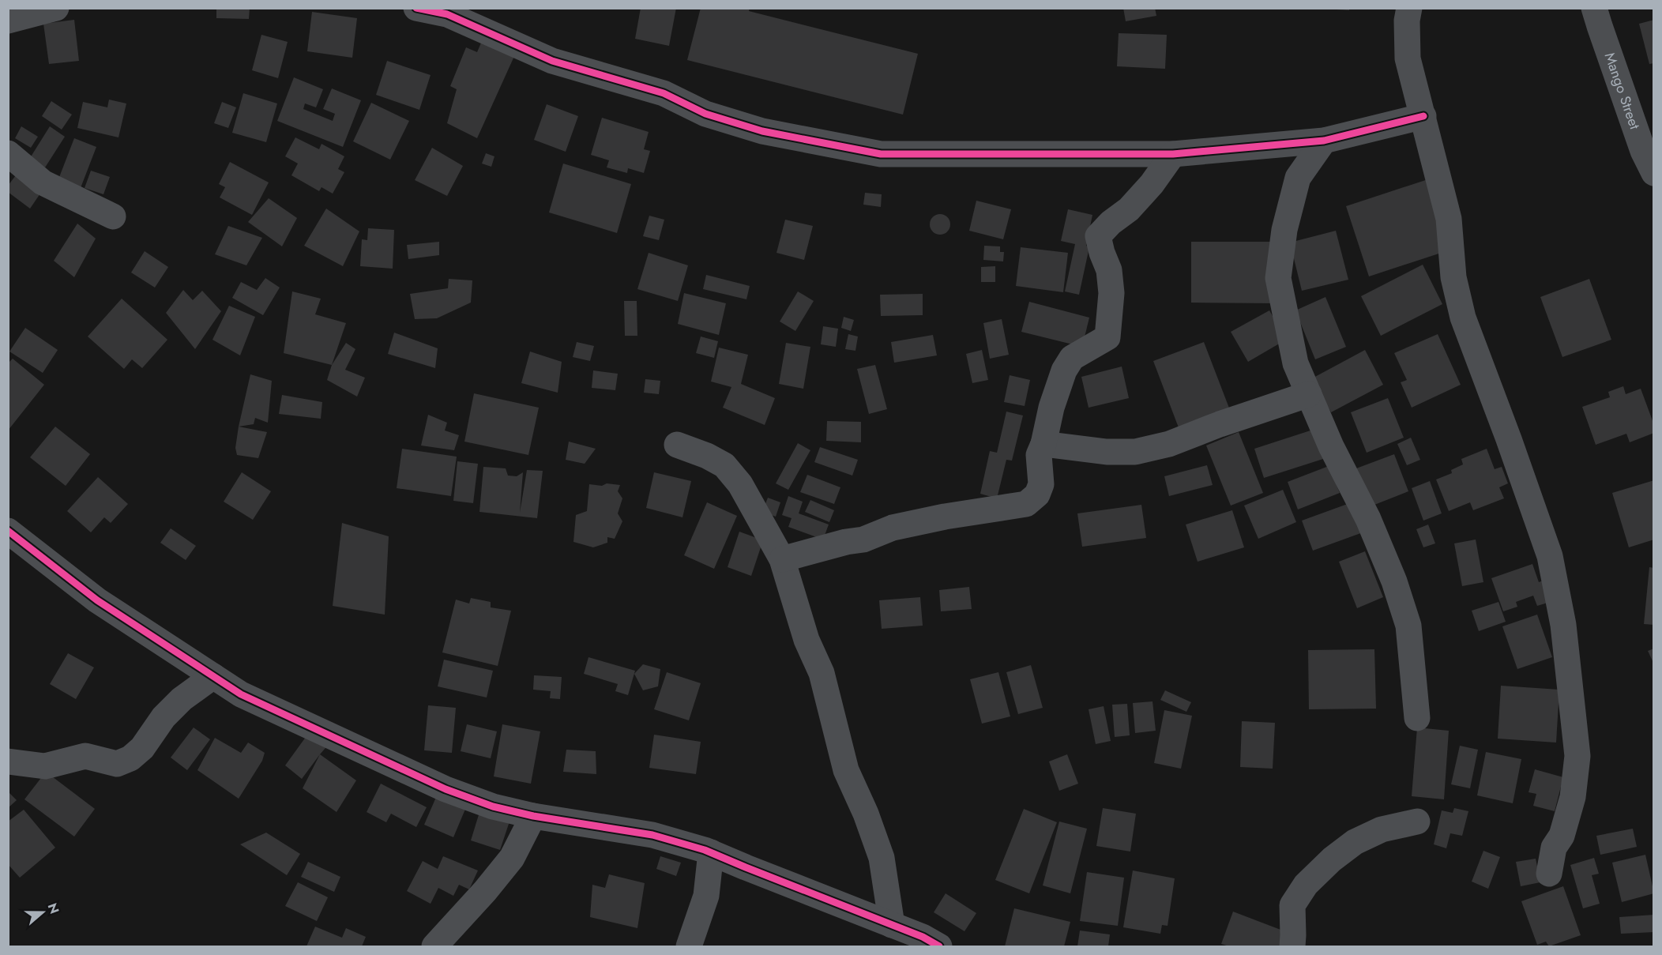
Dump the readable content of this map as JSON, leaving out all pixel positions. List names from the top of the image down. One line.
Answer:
{"streets":{"street":["Mango Street"]},"north":"right"}
